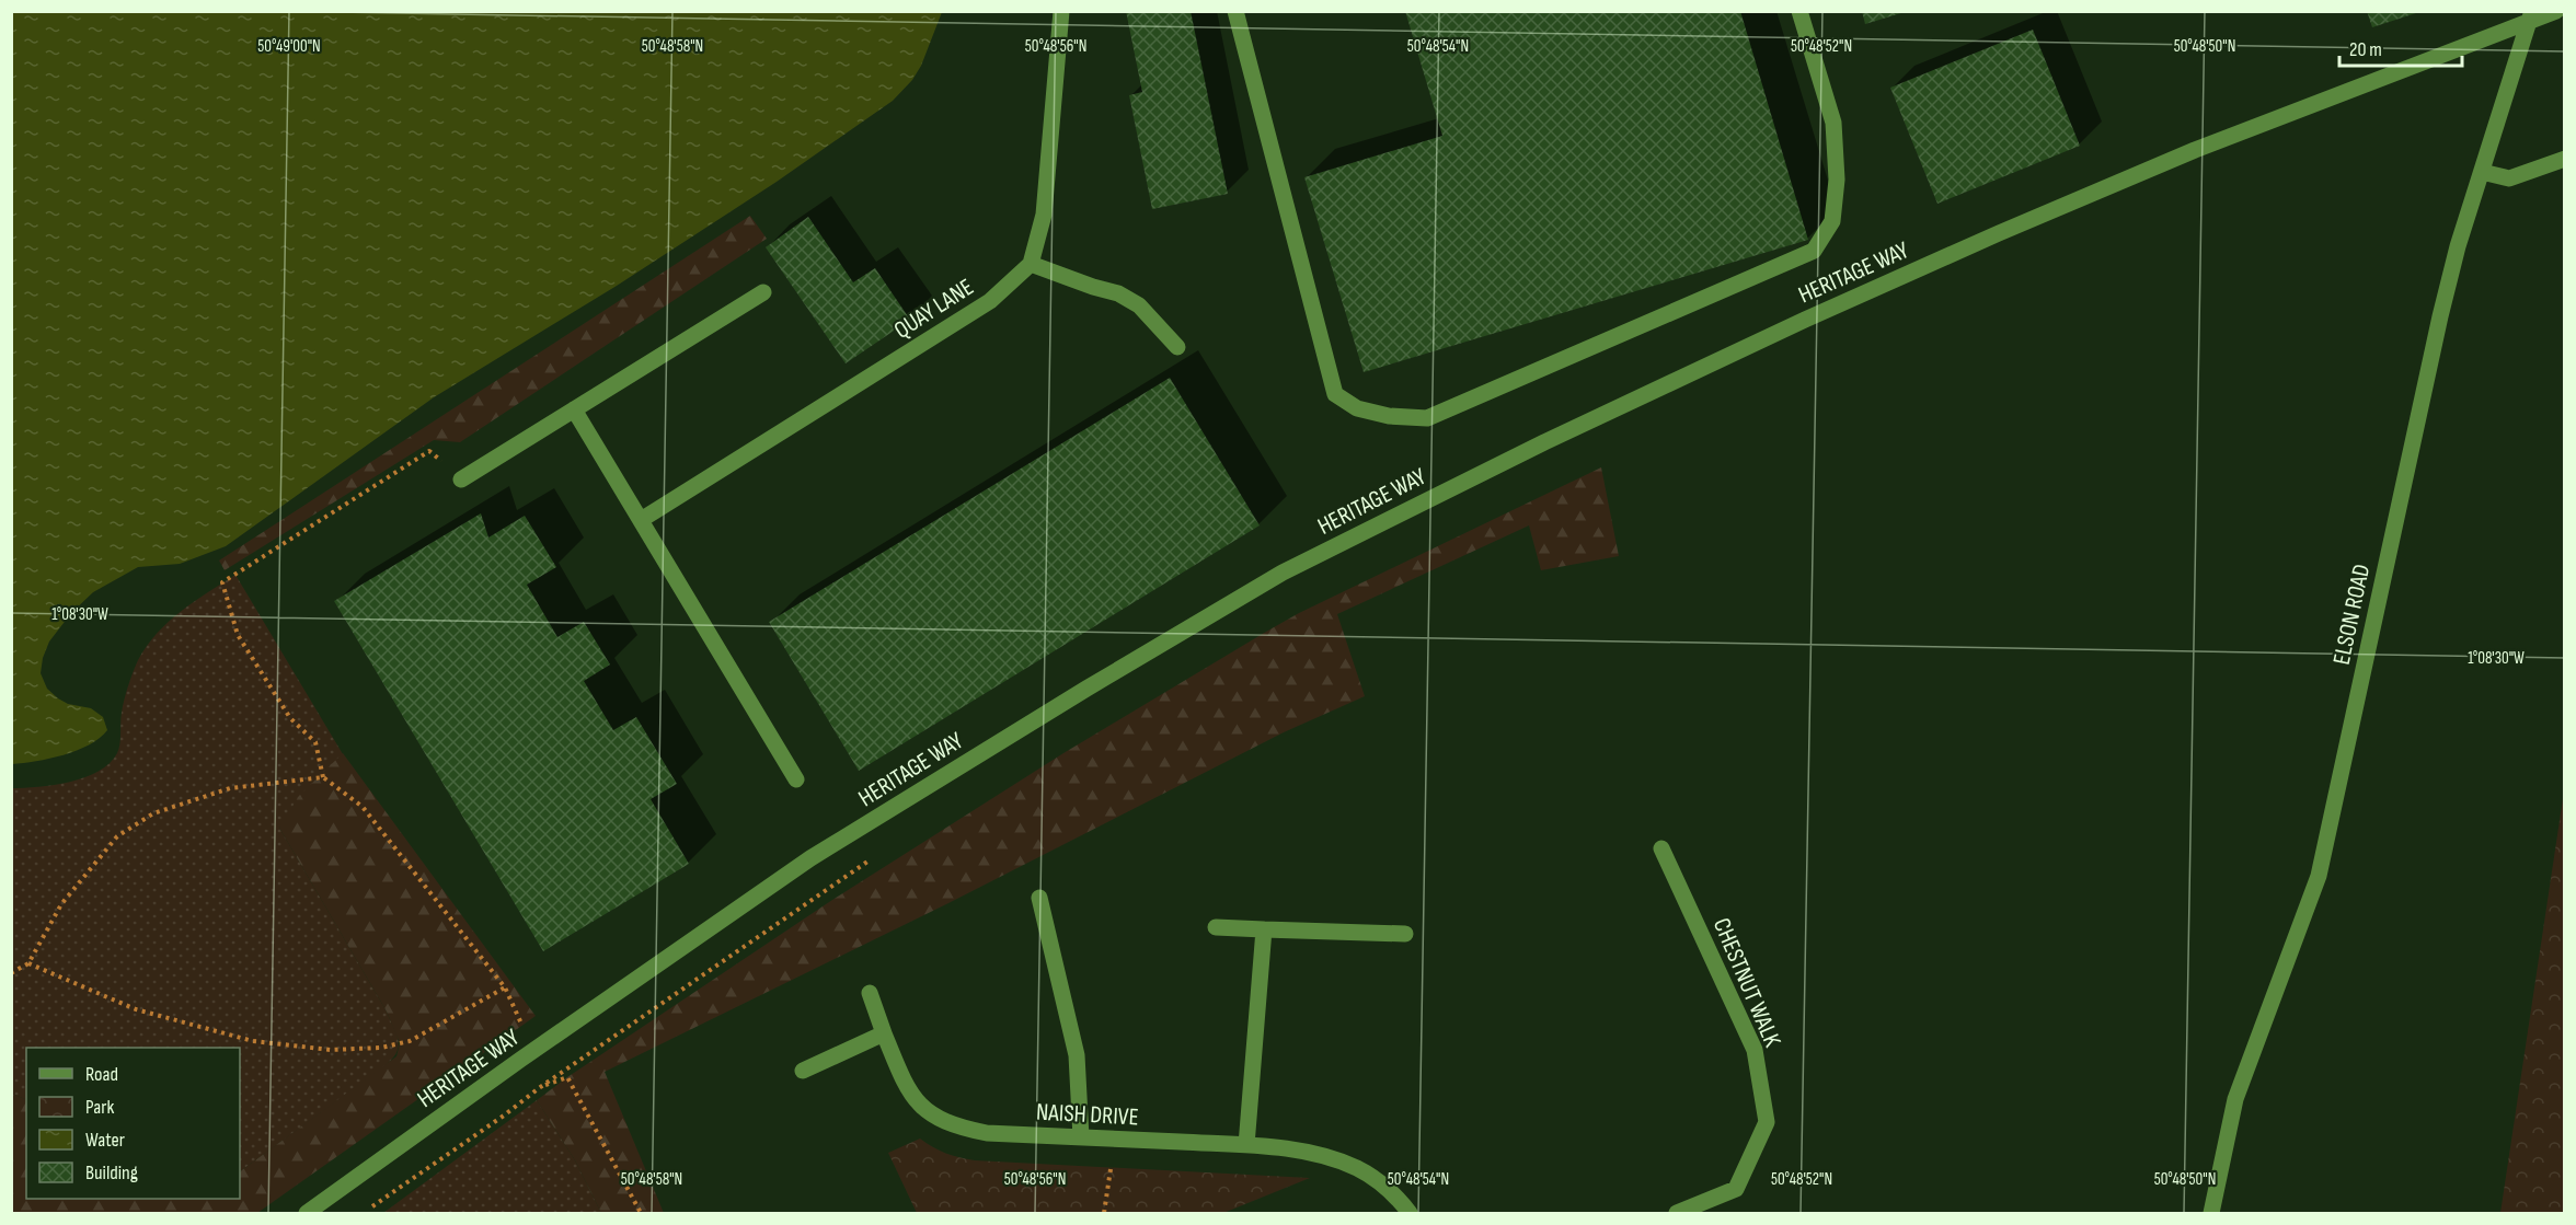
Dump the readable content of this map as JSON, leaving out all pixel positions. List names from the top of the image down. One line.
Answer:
{"streets":{"street":["HERITAGE WAY","QUAY LANE","ELSON ROAD","CHESTNUT WALK","NAISH DRIVE"]},"crossings":[["HERITAGE WAY","ELSON ROAD"]],"legend":["Road","Park","Water","Building"],"scale_bar":"20 m","coordinates":["50°49'00\"N","50°48'58\"N","50°48'56\"N","50°48'54\"N","50°48'52\"N","50°48'50\"N","1°08'30\"W"]}
